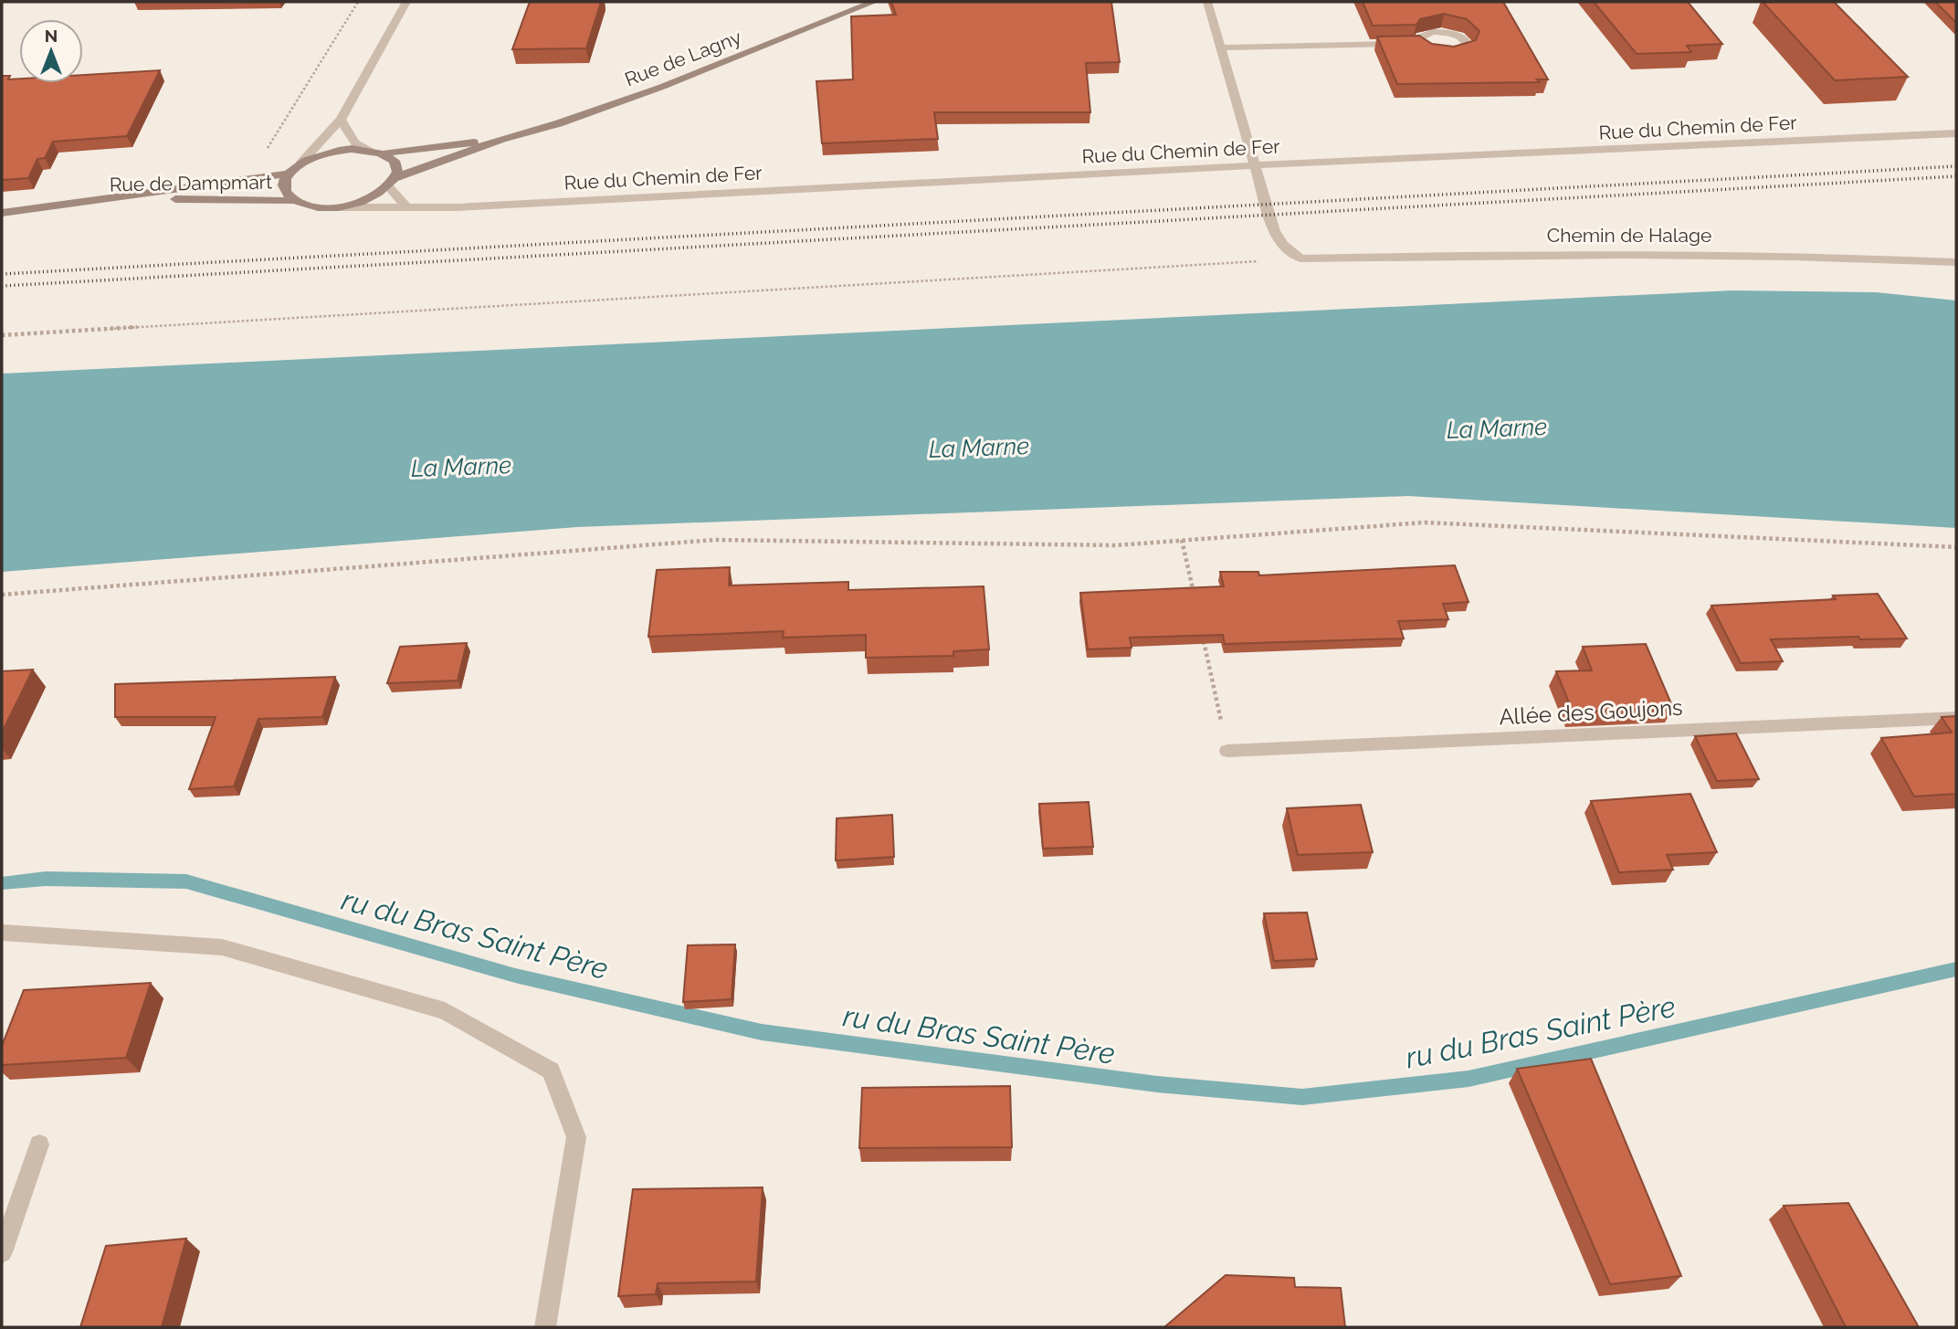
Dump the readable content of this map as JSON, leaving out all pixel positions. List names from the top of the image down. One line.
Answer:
{"streets":{"street":["Rue de Lagny","Rue du Chemin de Fer","Rue de Dampmart","Chemin de Halage","Allée des Goujons"]},"crossings":[["Rue de Lagny","Rue du Chemin de Fer"],["Rue de Lagny","Rue de Dampmart"],["Rue du Chemin de Fer","Rue de Dampmart"]],"water":["La Marne","ru du Bras Saint Père"],"north":"top"}
